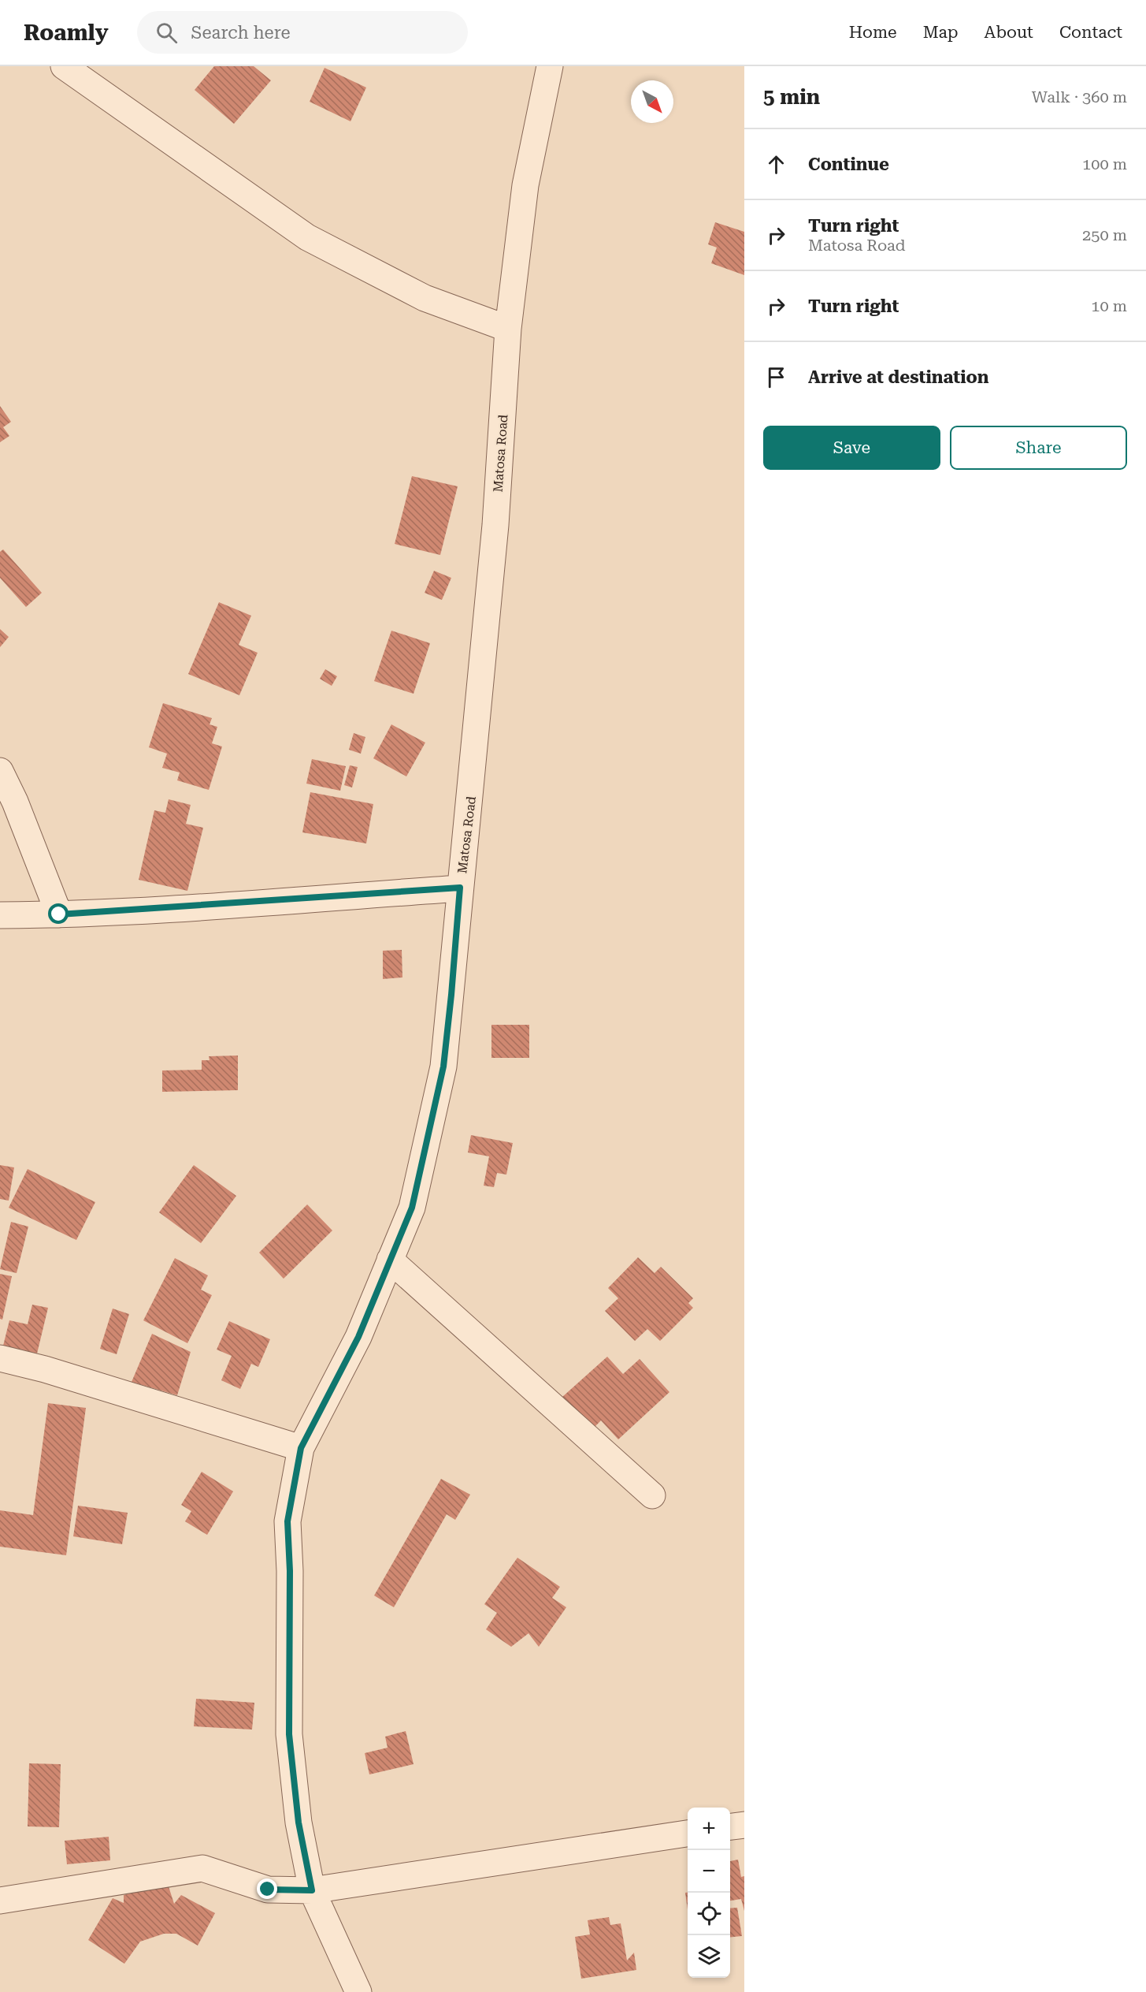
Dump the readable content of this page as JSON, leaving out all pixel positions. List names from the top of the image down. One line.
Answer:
{"streets":{"street":["Matosa Road"]},"north":"bottom right","page":{"header":"Roamly","search":"Search here","nav":["Home","Map","About","Contact"],"heading":["5 min","Walk · 360 m"],"list":[["Continue","100 m"],["Turn right","Matosa Road","250 m"],["Turn right","10 m"],"Arrive at destination"],"buttons":["Save","Share"],"map_buttons":["+","−"]}}
